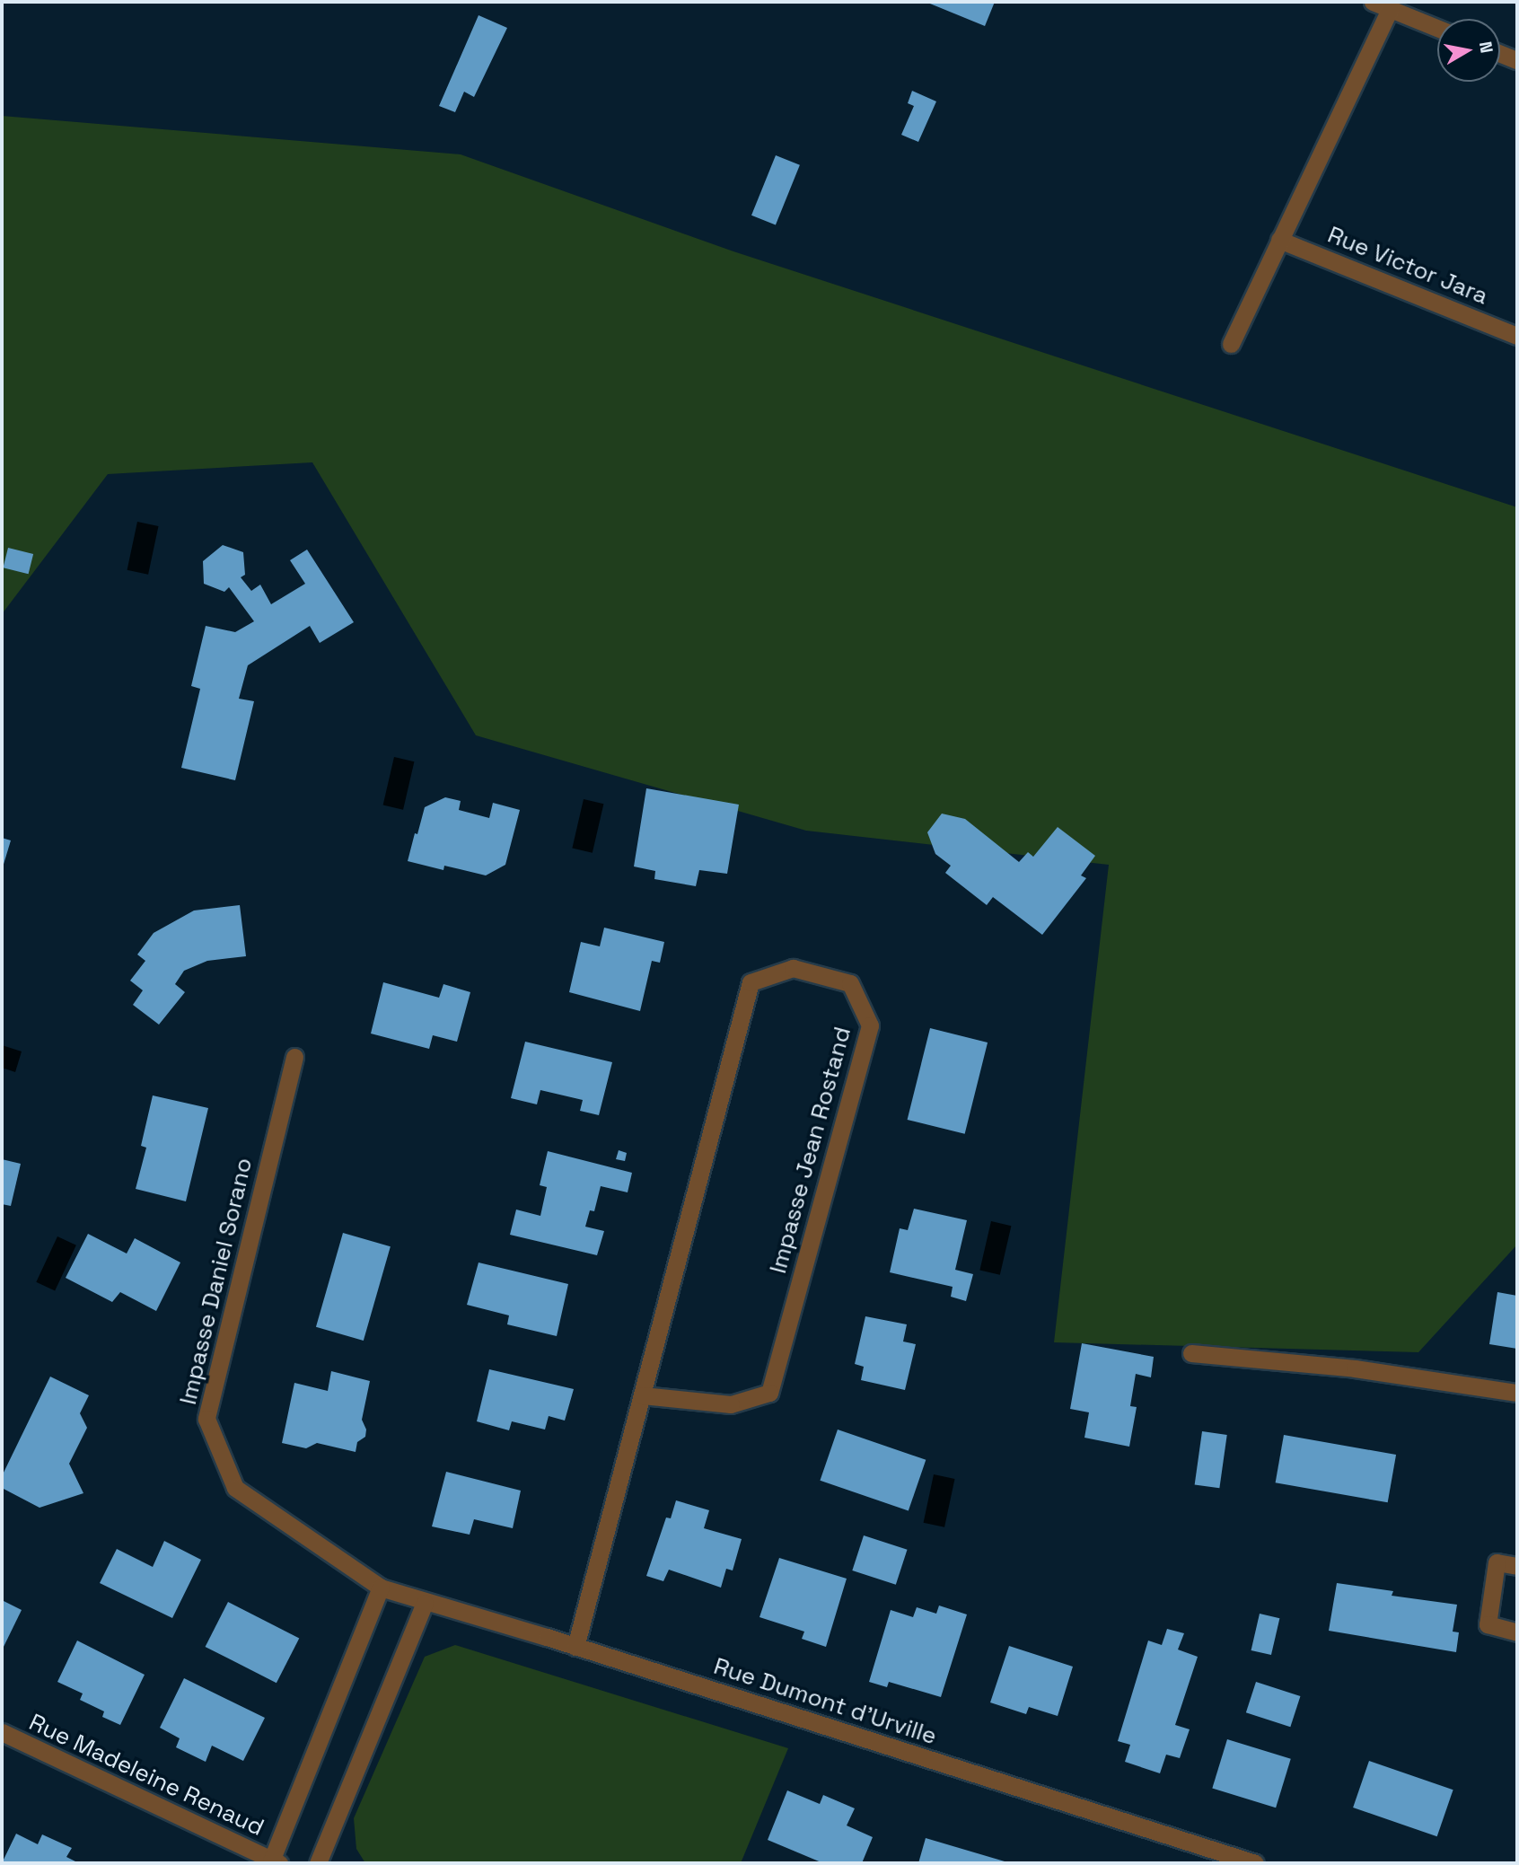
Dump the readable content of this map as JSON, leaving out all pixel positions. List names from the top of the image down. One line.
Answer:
{"streets":{"street":["Rue Victor Jara","Impasse Jean Rostand","Impasse Daniel Sorano","Rue Dumont d'Urville","Rue Madeleine Renaud"]},"crossings":[["Impasse Jean Rostand","Rue Dumont d'Urville"],["Impasse Daniel Sorano","Rue Dumont d'Urville"]],"north":"right"}
